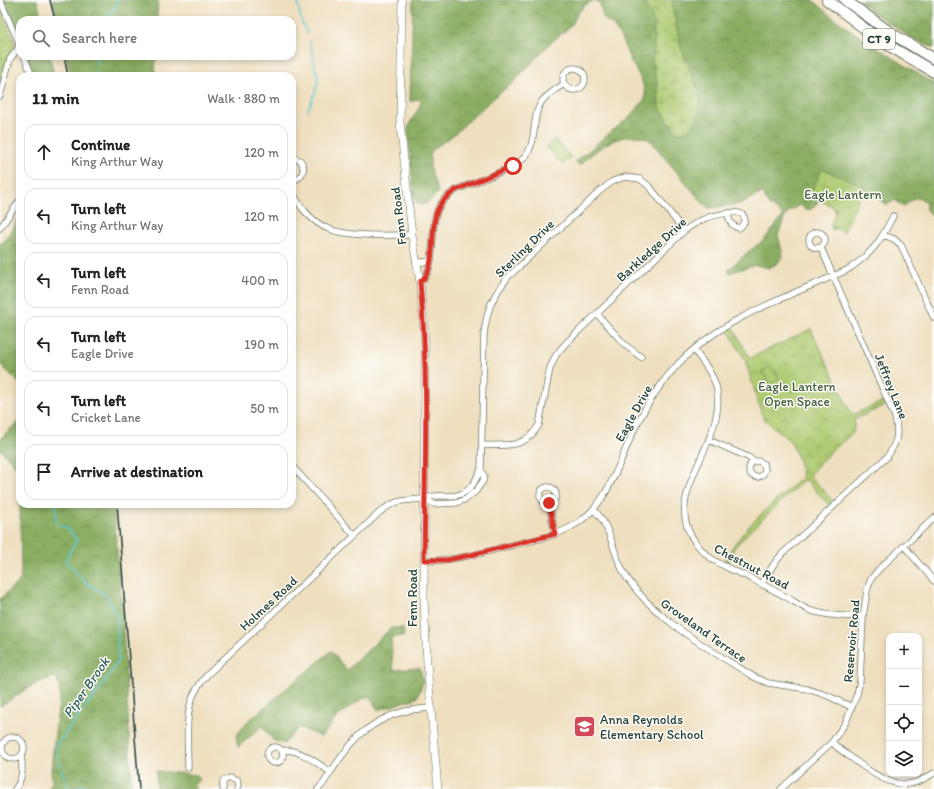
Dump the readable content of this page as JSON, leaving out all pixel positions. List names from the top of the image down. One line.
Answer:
{"streets":{"highway":["CT 9"],"street":["Fenn Road","Sterling Drive","Barkledge Drive","Jeffrey Lane","Eagle Drive","Chestnut Road","Holmes Road","Groveland Terrace","Reservoir Road"]},"crossings":[["Fenn Road","Sterling Drive"],["Fenn Road","Eagle Drive"],["Fenn Road","Holmes Road"],["Sterling Drive","Barkledge Drive"],["Sterling Drive","Holmes Road"],["Jeffrey Lane","Eagle Drive"],["Jeffrey Lane","Chestnut Road"],["Eagle Drive","Chestnut Road"],["Eagle Drive","Groveland Terrace"],["Chestnut Road","Reservoir Road"],["Groveland Terrace","Reservoir Road"]],"water":["Piper Brook"],"parks":["Eagle Lantern","Eagle Lantern Open Space"],"places":{"school or university":["Anna Reynolds Elementary School"]},"page":{"search":"Search here","heading":["11 min","Walk · 880 m"],"list":[["Continue","King Arthur Way","120 m"],["Turn left","King Arthur Way","120 m"],["Turn left","Fenn Road","400 m"],["Turn left","Eagle Drive","190 m"],["Turn left","Cricket Lane","50 m"],"Arrive at destination"],"map_buttons":["+","−"]}}
